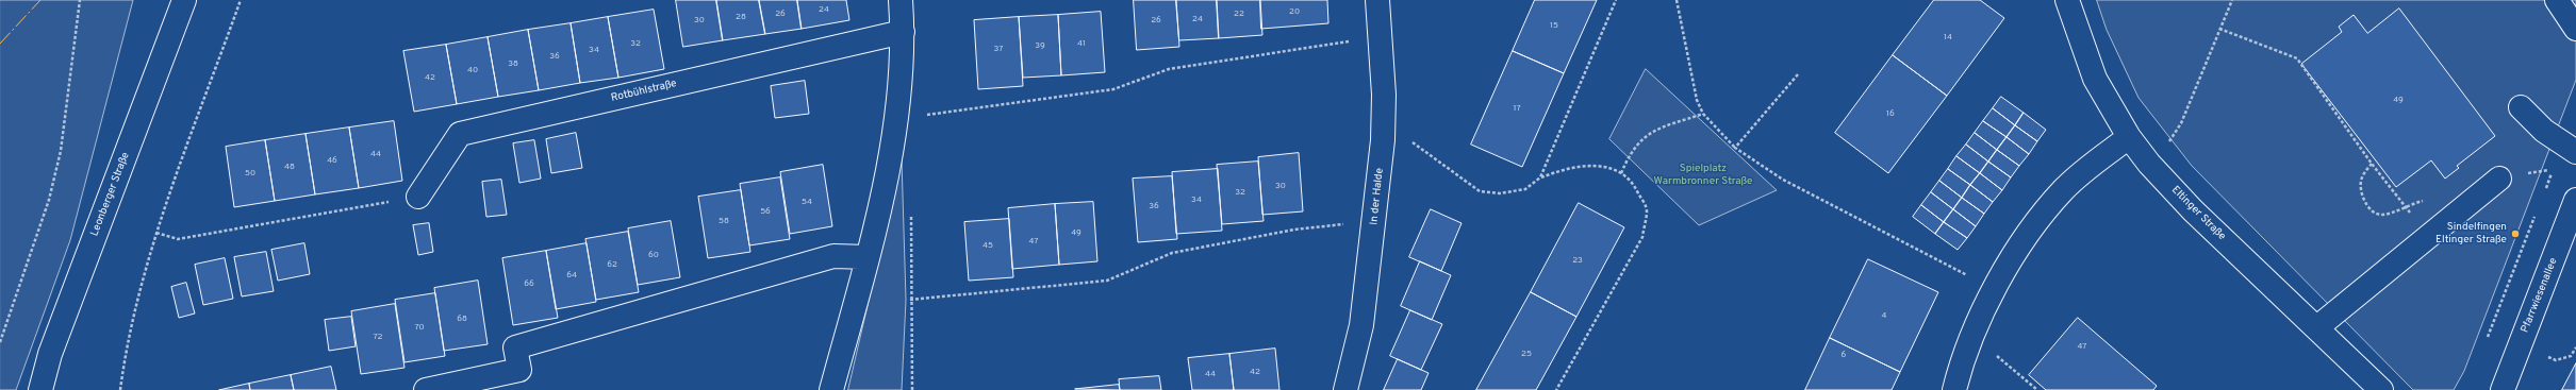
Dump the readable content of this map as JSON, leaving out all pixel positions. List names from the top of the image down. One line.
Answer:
{"streets":{"street":["Rotbühlstraße","Leonberger Straße","In der Halde","Eltinger Straße","Pfarrwiesenallee"]},"parks":["Spielplatz Warmbronner Straße"],"places":["Sindelfingen Eltinger Straße"],"house_numbers":["24","20","26","22","28","24","30","26","15","14","32","41","39","37","34","36","38","40","42","49","17","16","44","46","48","50","30","32","34","54","36","56","58","49","47","45","60","23","62","64","66","4","68","70","72","47","25","6","42","44"]}
